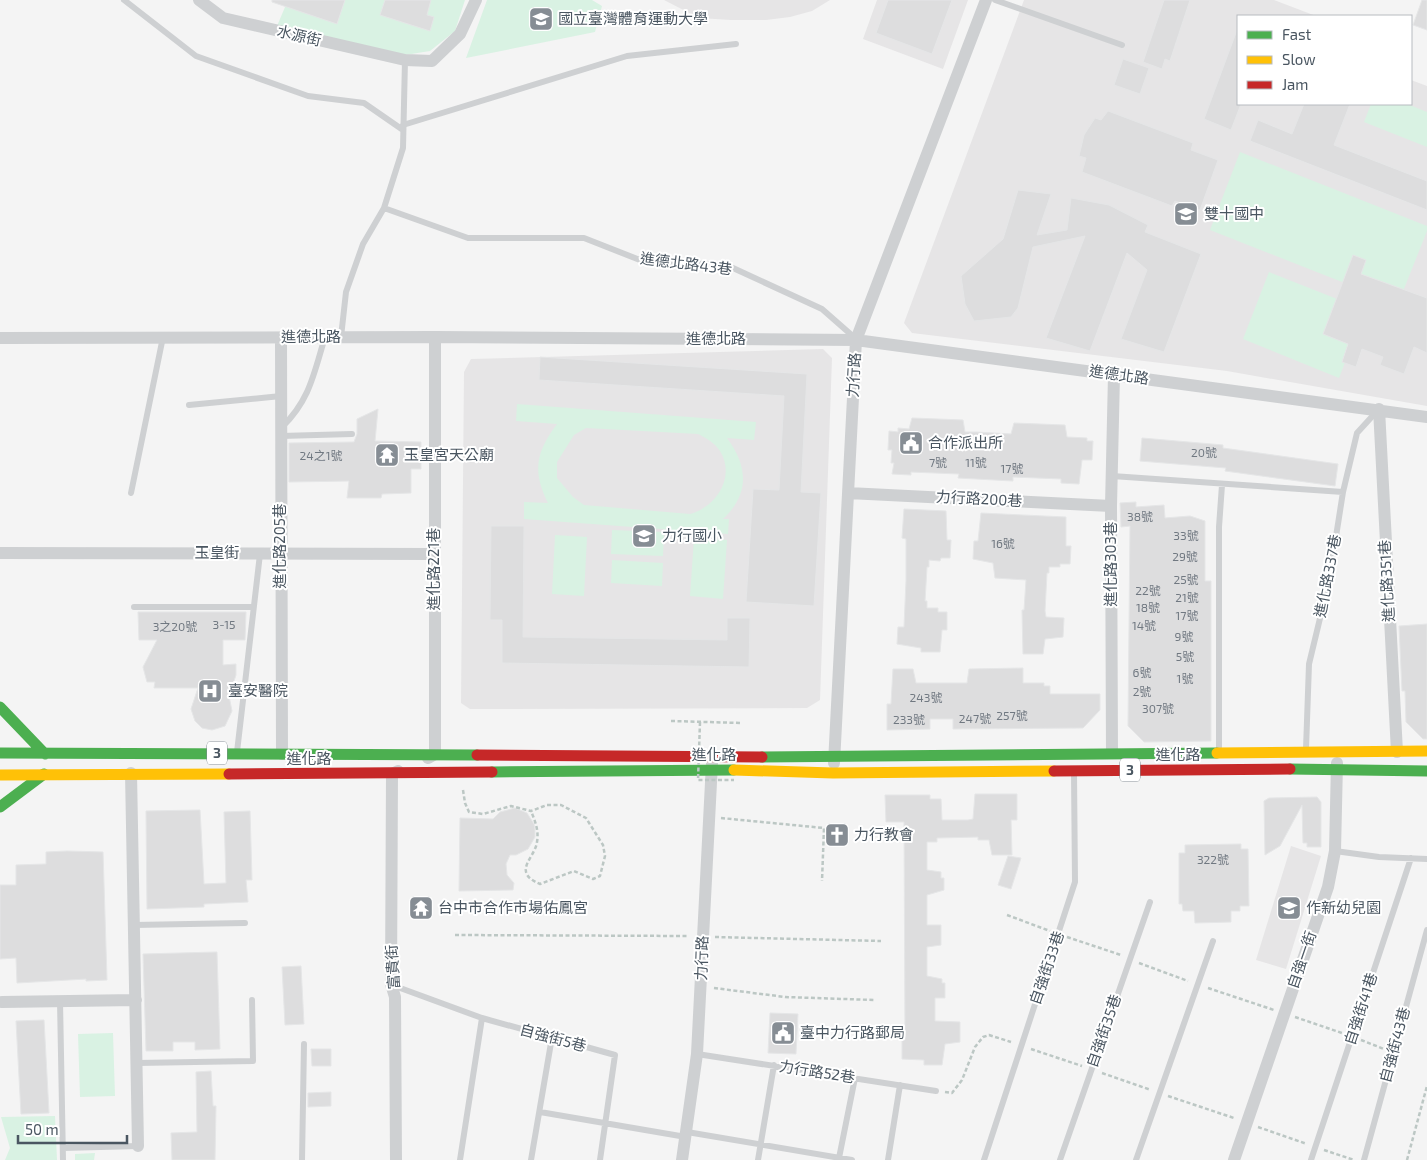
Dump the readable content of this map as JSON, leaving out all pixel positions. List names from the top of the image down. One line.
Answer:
{"streets":{"main road":["3","進化路"],"street":["水源街","進德北路","力行路","力行路200巷","進化路205巷","玉皇街","進化路303巷","進化路221巷","進化路351巷","自強一街","富貴街"],"lane":["進德北路43巷","進化路337巷","自強街33巷","自強街41巷","自強街35巷","自強街5巷","自強街43巷","力行路52巷"]},"crossings":[["進德北路43巷","進德北路"],["進德北路43巷","力行路"],["進德北路","力行路"],["進德北路","進化路205巷"],["進德北路","進化路303巷"],["進德北路","進化路221巷"],["進德北路","進化路337巷"],["進德北路","進化路351巷"],["力行路","力行路200巷"],["力行路","進化路"],["力行路","力行路52巷"],["力行路200巷","進化路303巷"],["進化路205巷","玉皇街"],["進化路205巷","進化路"],["玉皇街","進化路221巷"],["進化路303巷","進化路"],["進化路221巷","進化路"],["進化路337巷","進化路351巷"],["進化路337巷","進化路"],["進化路351巷","進化路"],["進化路","自強一街"],["進化路","富貴街"],["進化路","自強街33巷"],["富貴街","自強街5巷"]],"places":{"school or university":["國立臺灣體育運動大學","雙十國中","力行國小","作新幼兒園"],"public building":["合作派出所","臺中力行路郵局"],"temple":["玉皇宮天公廟","台中市合作市場佑鳳宮"],"hospital":["臺安醫院"],"church":["力行教會"]},"house_numbers":["20號","24之1號","7號","11號","17號","38號","33號","16號","29號","25號","22號","21號","18號","17號","3-15","14號","3之20號","9號","5號","6號","1號","2號","243號","307號","257號","247號","233號","322號"],"legend":["Fast","Slow","Jam"],"scale_bar":"50 m"}
